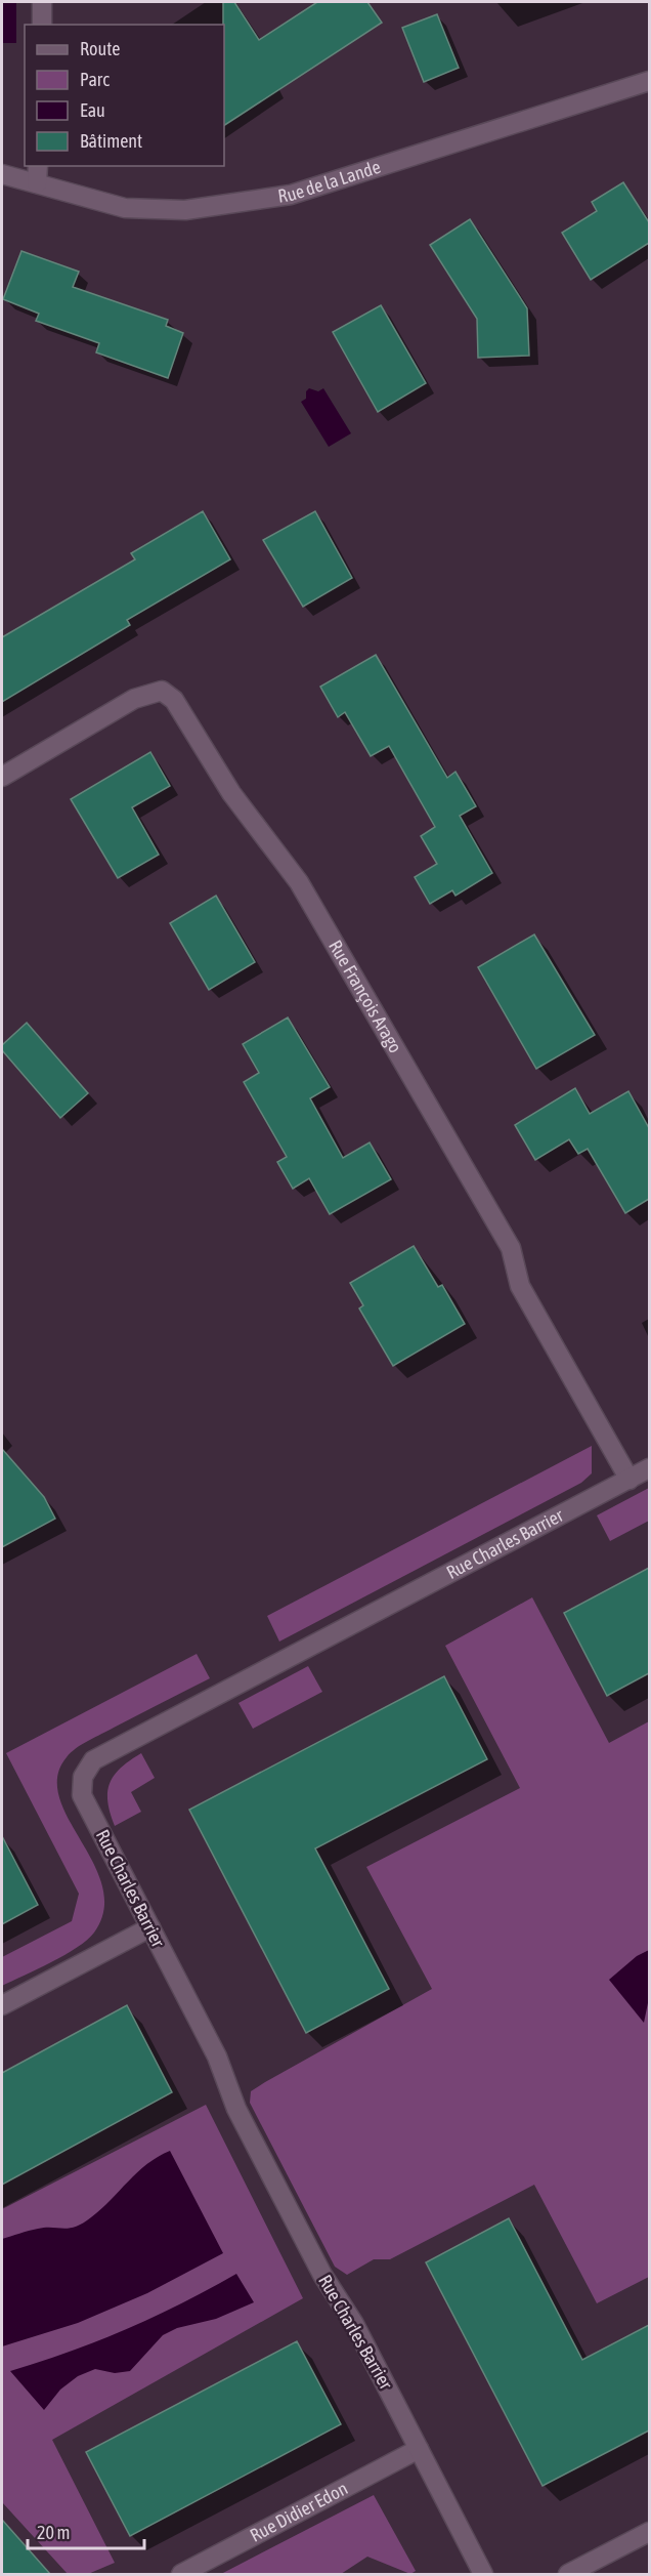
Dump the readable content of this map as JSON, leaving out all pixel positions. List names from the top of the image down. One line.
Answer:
{"streets":{"street":["Rue de la Lande","Rue François Arago","Rue Charles Barrier","Rue Didier Edon"]},"crossings":[["Rue François Arago","Rue Charles Barrier"],["Rue Charles Barrier","Rue Didier Edon"]],"legend":["Route","Parc","Eau","Bâtiment"],"scale_bar":"20 m"}
